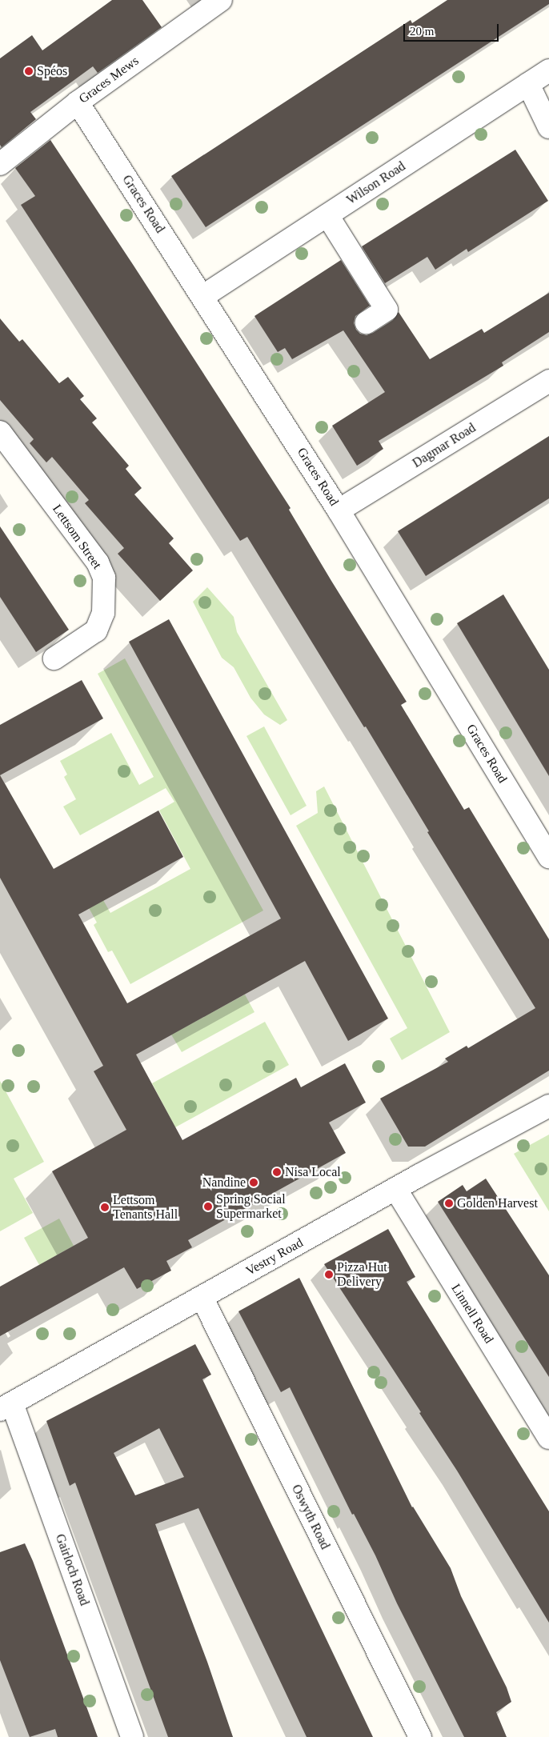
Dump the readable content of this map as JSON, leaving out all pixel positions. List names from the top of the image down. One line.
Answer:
{"streets":{"street":["Graces Mews","Wilson Road","Graces Road","Dagmar Road","Lettsom Street","Vestry Road","Linnell Road","Oswyth Road","Gairloch Road"]},"crossings":[["Graces Mews","Graces Road"],["Wilson Road","Graces Road"],["Graces Road","Dagmar Road"],["Vestry Road","Linnell Road"],["Vestry Road","Oswyth Road"],["Vestry Road","Gairloch Road"]],"places":["Spéos","Nisa Local","Nandine","Golden Harvest","Spring Social Supermarket","Lettsom Tenants Hall","Pizza Hut Delivery"],"scale_bar":"20 m"}
